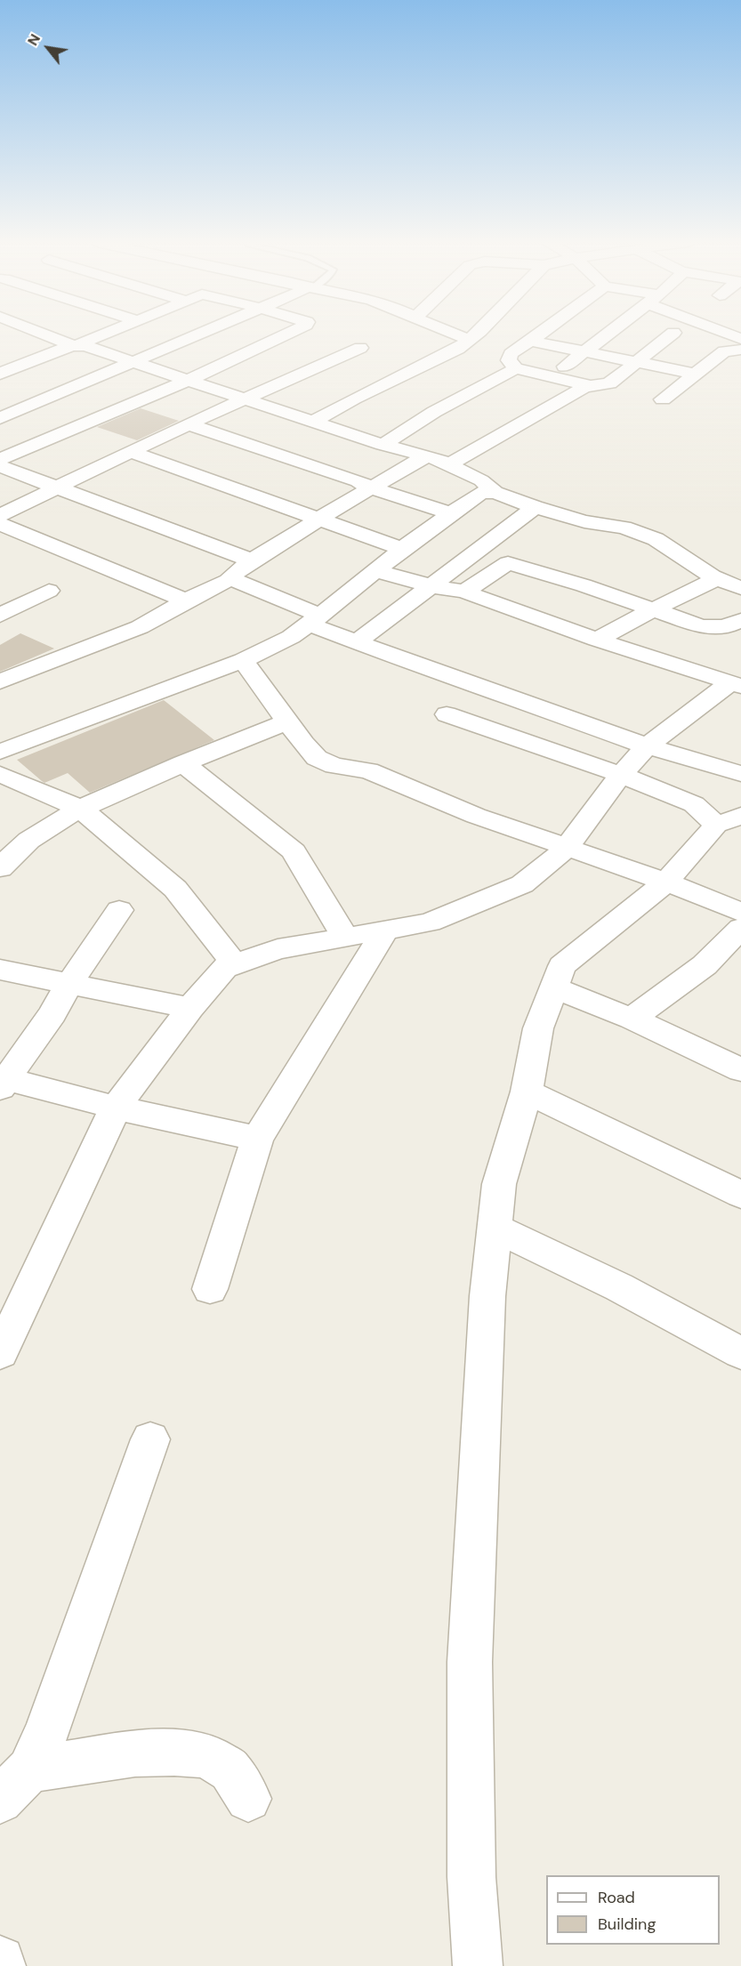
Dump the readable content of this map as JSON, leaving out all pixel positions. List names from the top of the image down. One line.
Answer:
{"legend":["Road","Building"],"north":"top left"}
